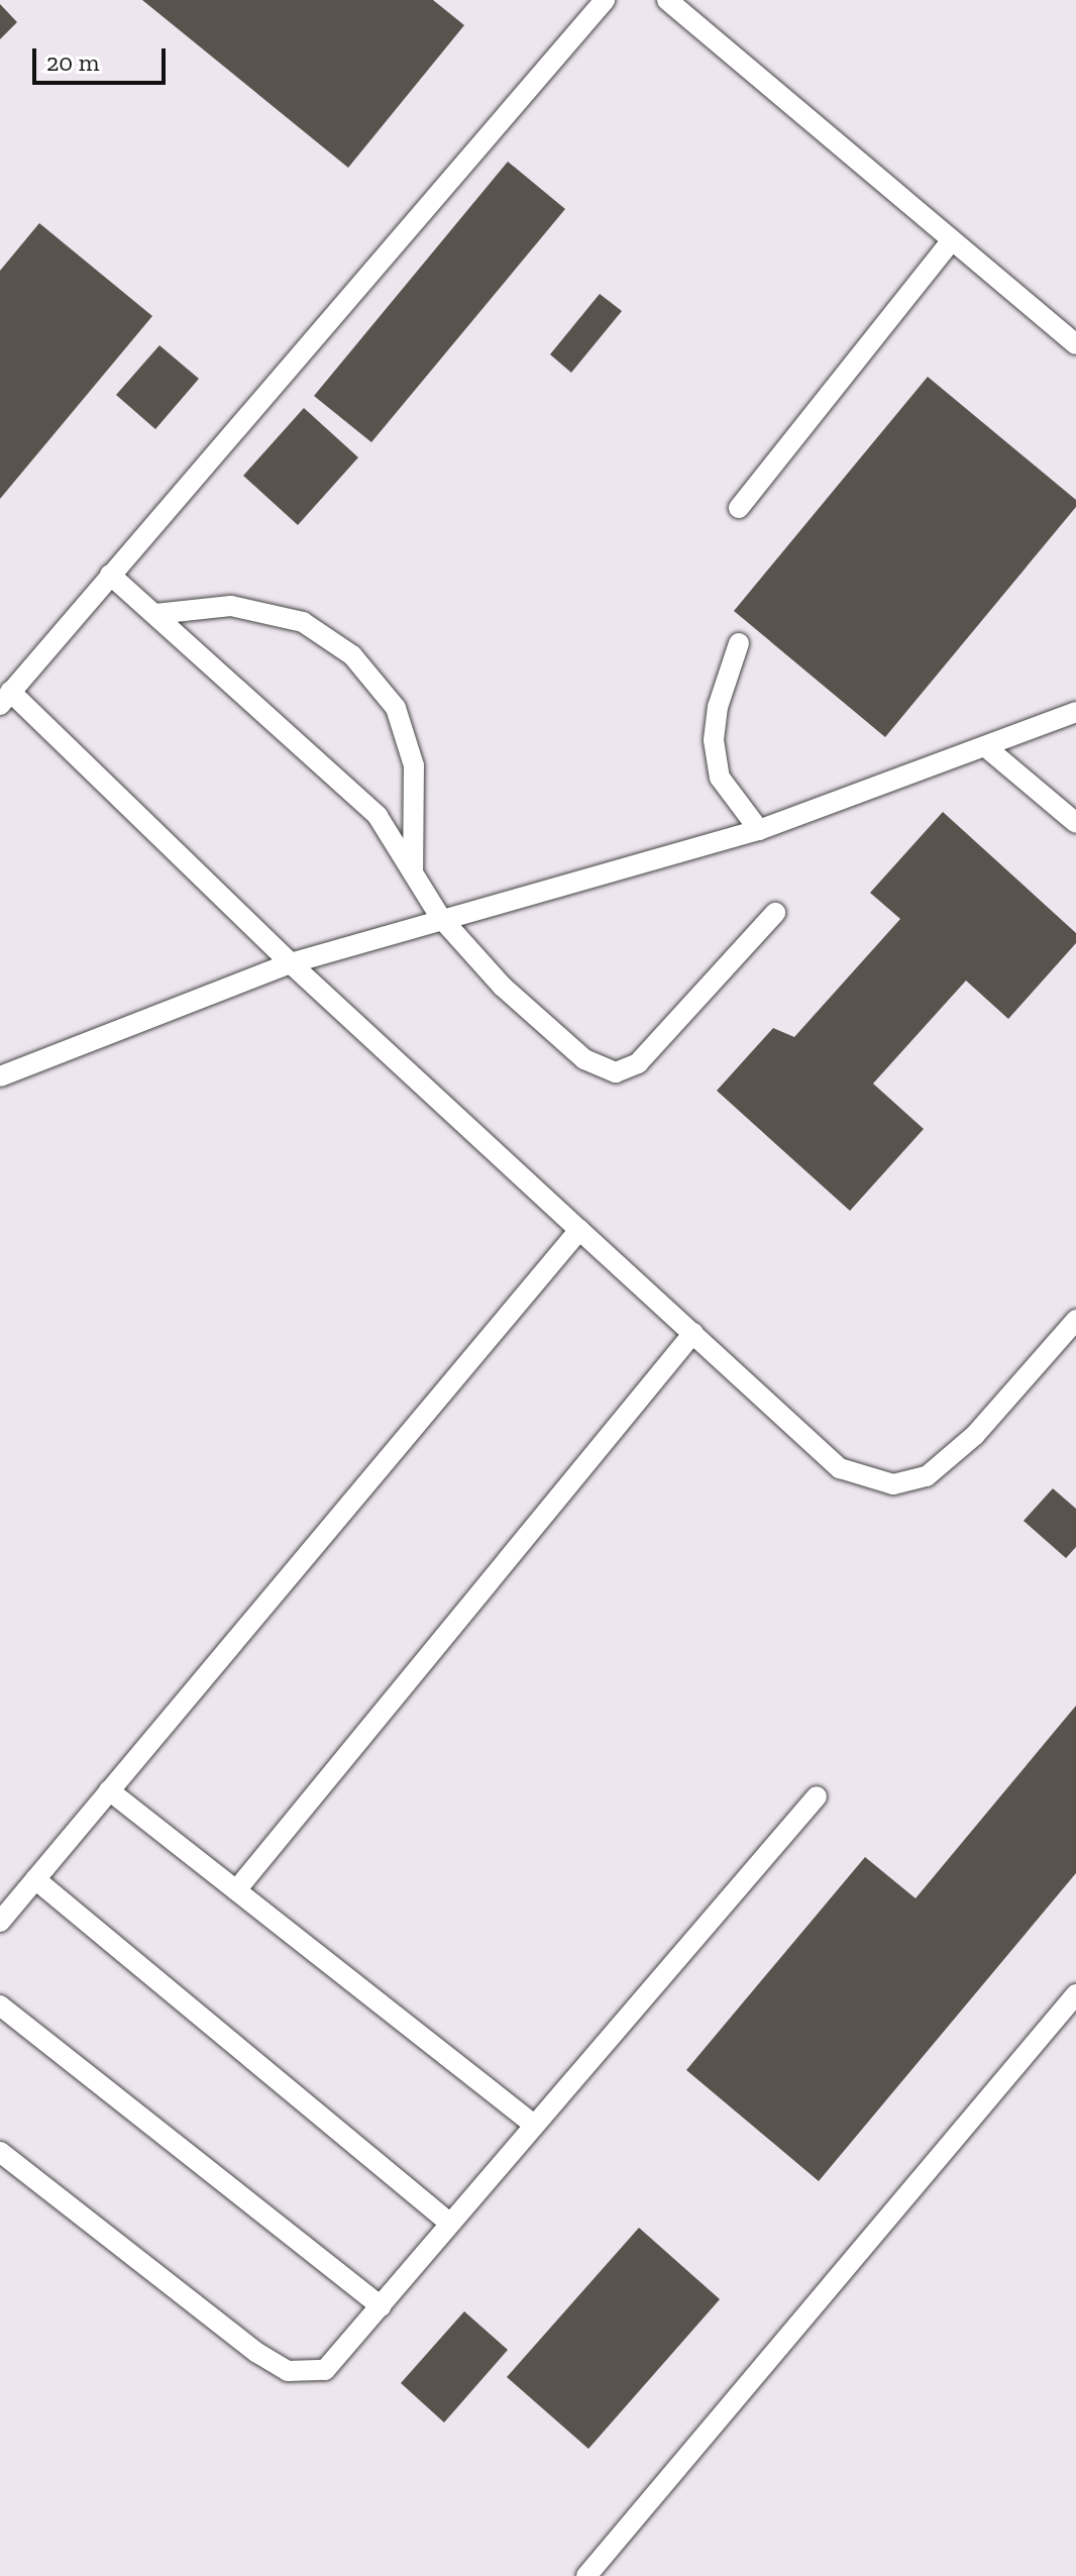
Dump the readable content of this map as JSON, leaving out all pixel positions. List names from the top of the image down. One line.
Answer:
{"scale_bar":"20 m"}
